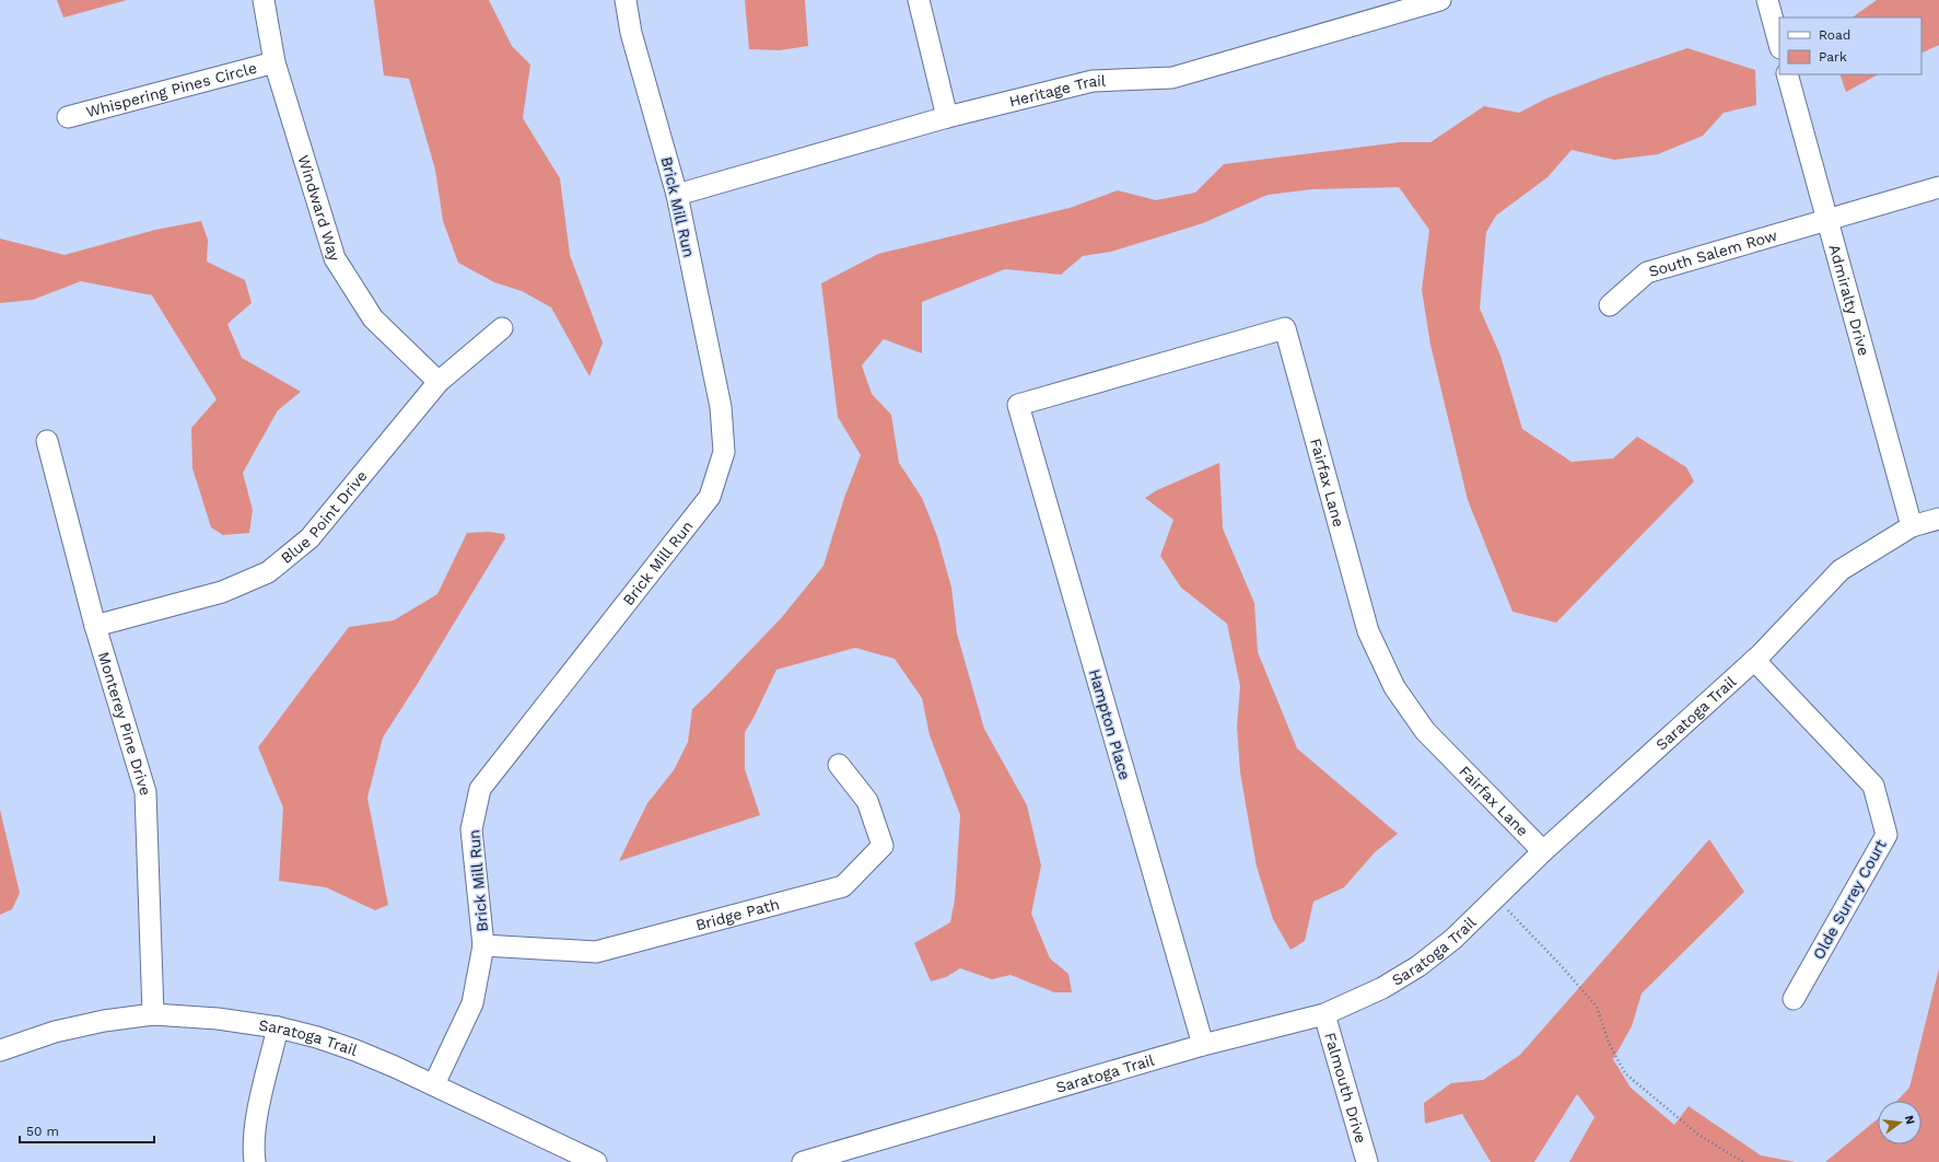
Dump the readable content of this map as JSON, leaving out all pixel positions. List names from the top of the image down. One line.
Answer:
{"streets":{"street":["Whispering Pines Circle","Heritage Trail","Windward Way","Brick Mill Run","South Salem Row","Admiralty Drive","Fairfax Lane","Blue Point Drive","Saratoga Trail","Monterey Pine Drive","Hampton Place","Olde Surrey Court","Bridge Path","Falmouth Drive"]},"crossings":[["Whispering Pines Circle","Windward Way"],["Heritage Trail","Brick Mill Run"],["Windward Way","Blue Point Drive"],["Brick Mill Run","Saratoga Trail"],["Brick Mill Run","Bridge Path"],["South Salem Row","Admiralty Drive"],["Admiralty Drive","Saratoga Trail"],["Fairfax Lane","Saratoga Trail"],["Fairfax Lane","Hampton Place"],["Blue Point Drive","Monterey Pine Drive"],["Saratoga Trail","Monterey Pine Drive"],["Saratoga Trail","Hampton Place"],["Saratoga Trail","Olde Surrey Court"],["Saratoga Trail","Falmouth Drive"]],"legend":["Road","Park"],"scale_bar":"50 m","north":"right"}
